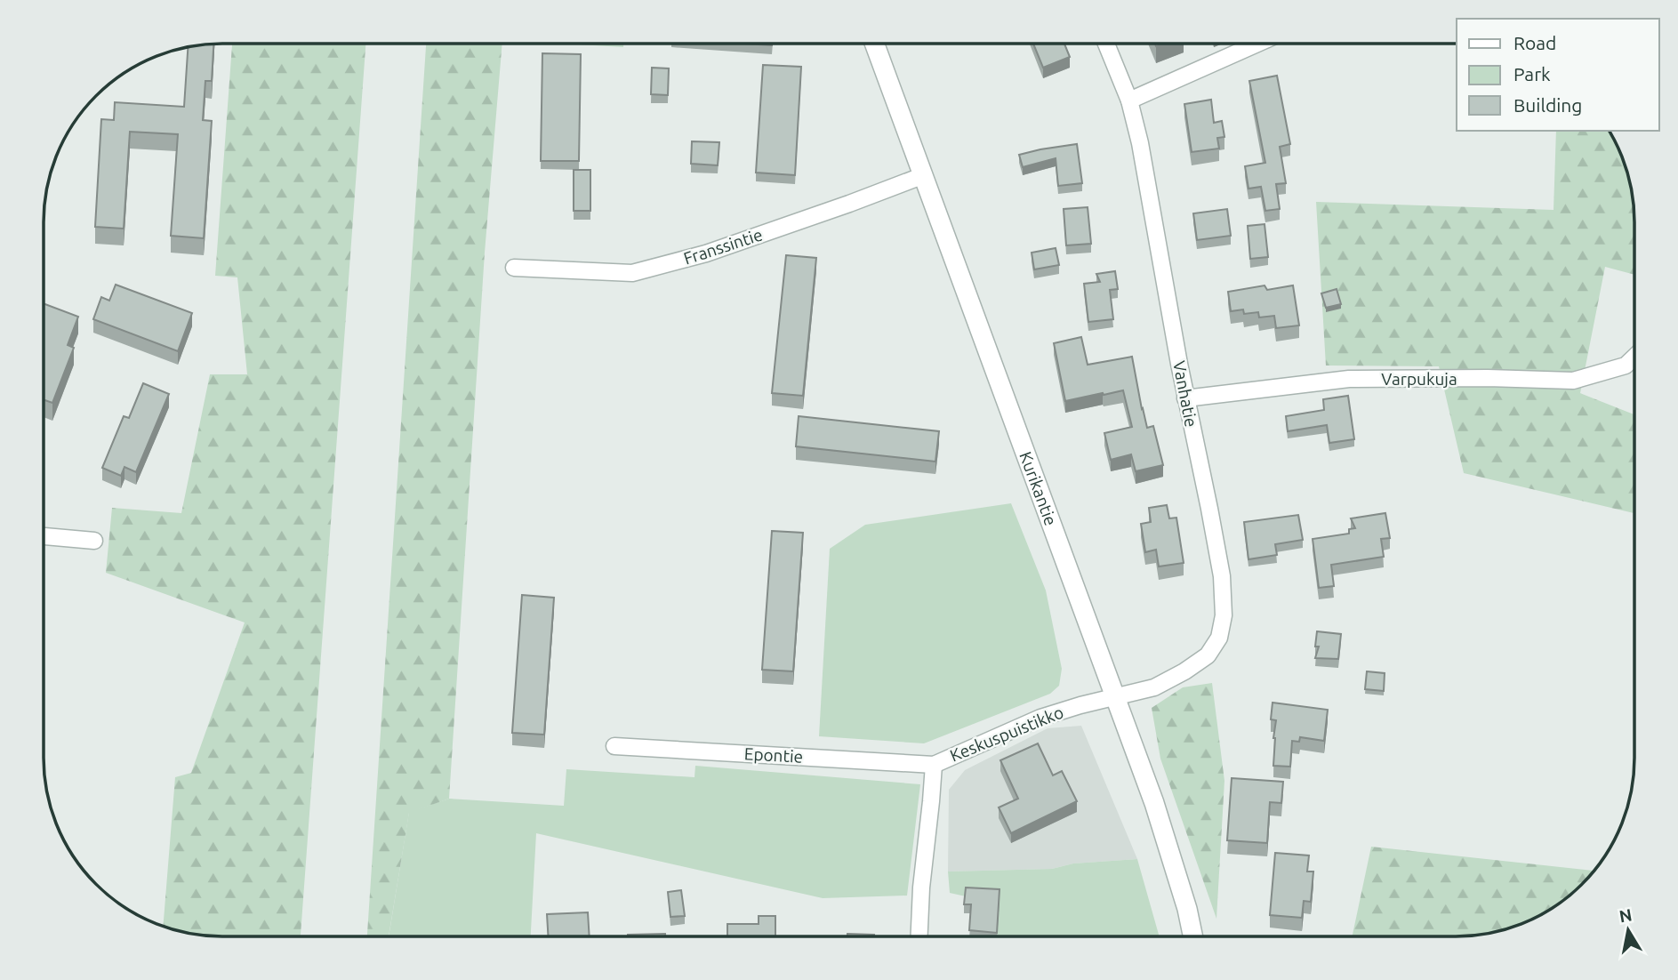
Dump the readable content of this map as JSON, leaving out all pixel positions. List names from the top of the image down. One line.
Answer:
{"streets":{"street":["Franssintie","Varpukuja","Vanhatie","Kurikantie","Keskuspuistikko","Epontie"]},"crossings":[["Franssintie","Kurikantie"],["Varpukuja","Vanhatie"],["Vanhatie","Kurikantie"],["Vanhatie","Keskuspuistikko"],["Kurikantie","Keskuspuistikko"],["Keskuspuistikko","Epontie"]],"legend":["Road","Park","Building"],"north":"top"}
